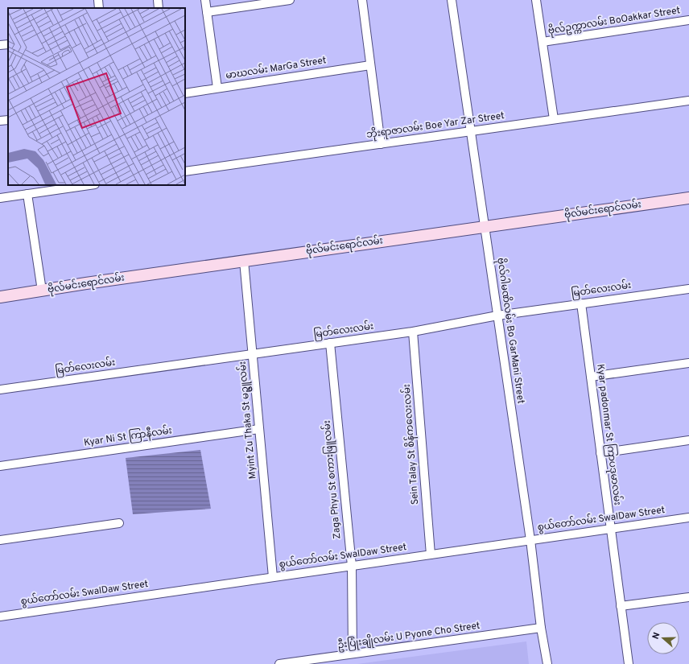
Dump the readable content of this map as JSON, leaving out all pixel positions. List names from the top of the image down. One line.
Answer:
{"streets":{"street":["ဗိုလ်ဥက္ကာလမ်း BoOakkar Street","မာဃလမ်း MarGa Street","ဘိုးရာဇာလမ်း Boe Yar Zar Street","ဗိုလ်မင်းရောင်လမ်း","မြတ်လေးလမ်း","ဗိုလ်ဂါမဏိလမ်း Bo GarMani Street","Myint Zu Thaka St မဥ္ဇူလမ်း","Kyar padonmar St ကြာပဒုမာလမ်း","Kyar Ni St ကြာနီလမ်း","Sein Talay St စိန်ကလေးလမ်း","Zaga Phyu St စကားဖြူလမ်း","စွယ်တော်လမ်း SwalDaw Street","ဦးပြုံးချိုလမ်း U Pyone Cho Street"]},"crossings":[["ဘိုးရာဇာလမ်း Boe Yar Zar Street","ဗိုလ်ဂါမဏိလမ်း Bo GarMani Street"],["ဗိုလ်မင်းရောင်လမ်း","ဗိုလ်ဂါမဏိလမ်း Bo GarMani Street"],["ဗိုလ်မင်းရောင်လမ်း","Myint Zu Thaka St မဥ္ဇူလမ်း"],["မြတ်လေးလမ်း","ဗိုလ်ဂါမဏိလမ်း Bo GarMani Street"],["မြတ်လေးလမ်း","Myint Zu Thaka St မဥ္ဇူလမ်း"],["မြတ်လေးလမ်း","Kyar padonmar St ကြာပဒုမာလမ်း"],["မြတ်လေးလမ်း","Sein Talay St စိန်ကလေးလမ်း"],["မြတ်လေးလမ်း","Zaga Phyu St စကားဖြူလမ်း"],["ဗိုလ်ဂါမဏိလမ်း Bo GarMani Street","စွယ်တော်လမ်း SwalDaw Street"],["ဗိုလ်ဂါမဏိလမ်း Bo GarMani Street","ဦးပြုံးချိုလမ်း U Pyone Cho Street"],["Myint Zu Thaka St မဥ္ဇူလမ်း","Kyar Ni St ကြာနီလမ်း"],["Myint Zu Thaka St မဥ္ဇူလမ်း","စွယ်တော်လမ်း SwalDaw Street"],["Kyar padonmar St ကြာပဒုမာလမ်း","စွယ်တော်လမ်း SwalDaw Street"],["Sein Talay St စိန်ကလေးလမ်း","စွယ်တော်လမ်း SwalDaw Street"],["Zaga Phyu St စကားဖြူလမ်း","စွယ်တော်လမ်း SwalDaw Street"],["Zaga Phyu St စကားဖြူလမ်း","ဦးပြုံးချိုလမ်း U Pyone Cho Street"]],"north":"left"}
